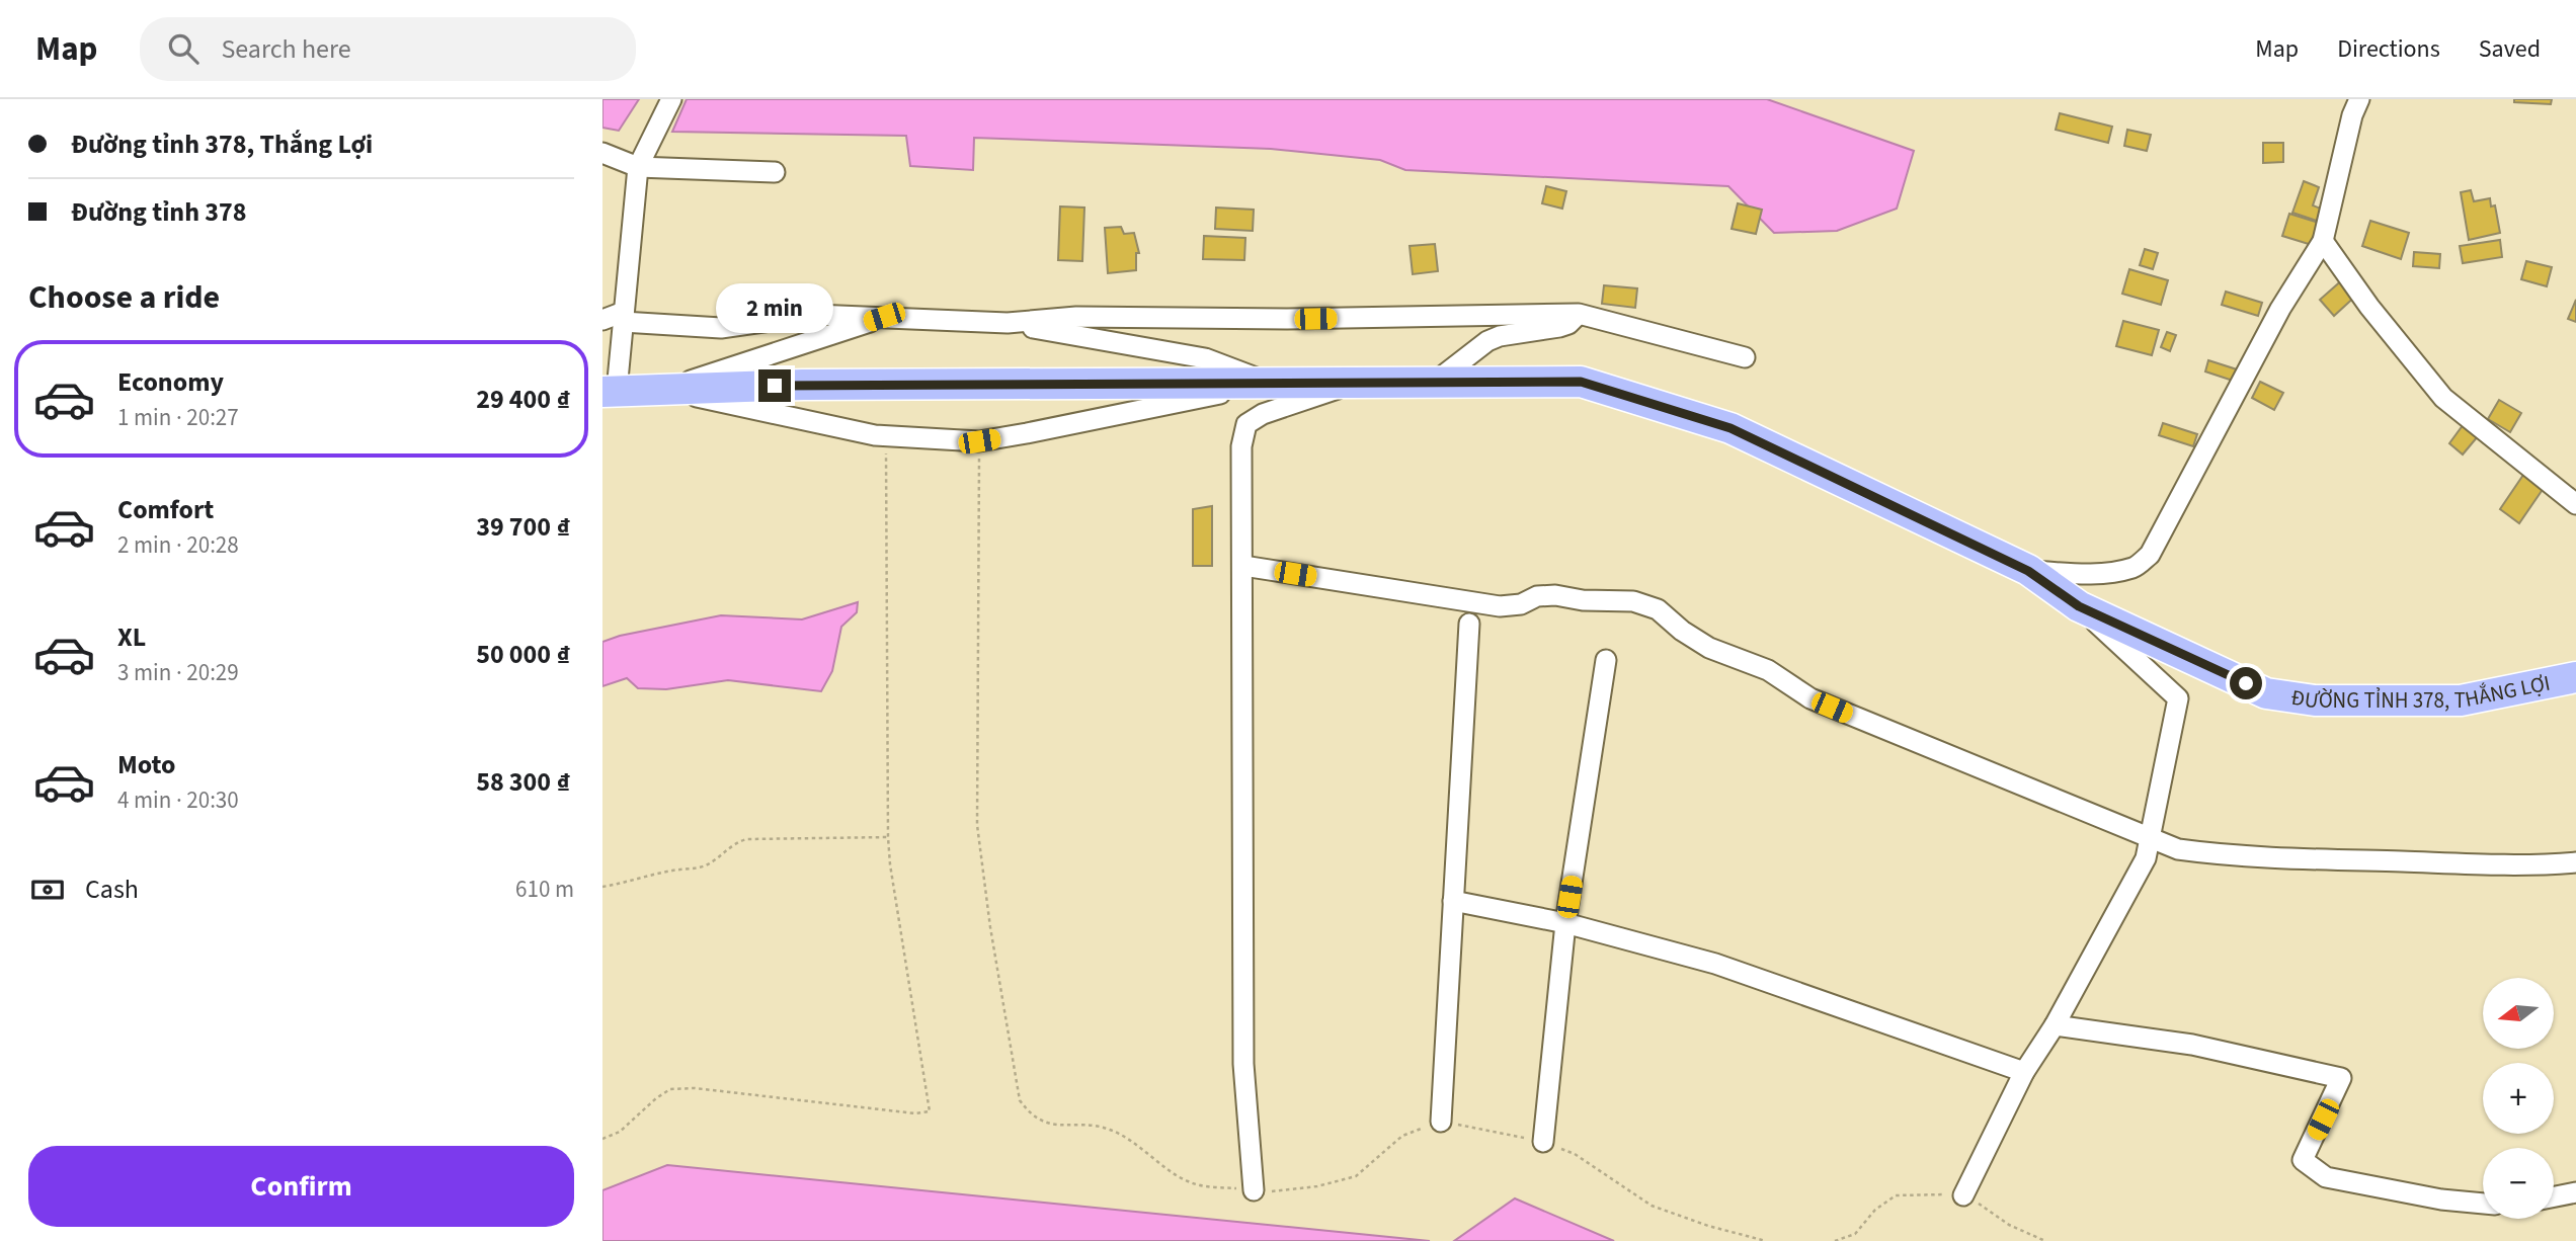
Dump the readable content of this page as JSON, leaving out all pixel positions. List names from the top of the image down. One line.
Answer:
{"streets":{"main road":["ĐƯỜNG TỈNH 378, THẮNG LỢI"]},"north":"left","page":{"header":"Map","search":"Search here","nav":["Map","Directions","Saved"],"banner":["Đường tỉnh 378, Thắng Lợi","Đường tỉnh 378"],"heading":"Choose a ride","bubble":"2 min","list":[{"name":"Economy","note":"1 min · 20:27","value":"29 400 ₫"},{"name":"Comfort","note":"2 min · 20:28","value":"39 700 ₫"},{"name":"XL","note":"3 min · 20:29","value":"50 000 ₫"},{"name":"Moto","note":"4 min · 20:30","value":"58 300 ₫"}],"pay":["Cash","610 m"],"map_buttons":["+","−"],"buttons":"Confirm"}}
